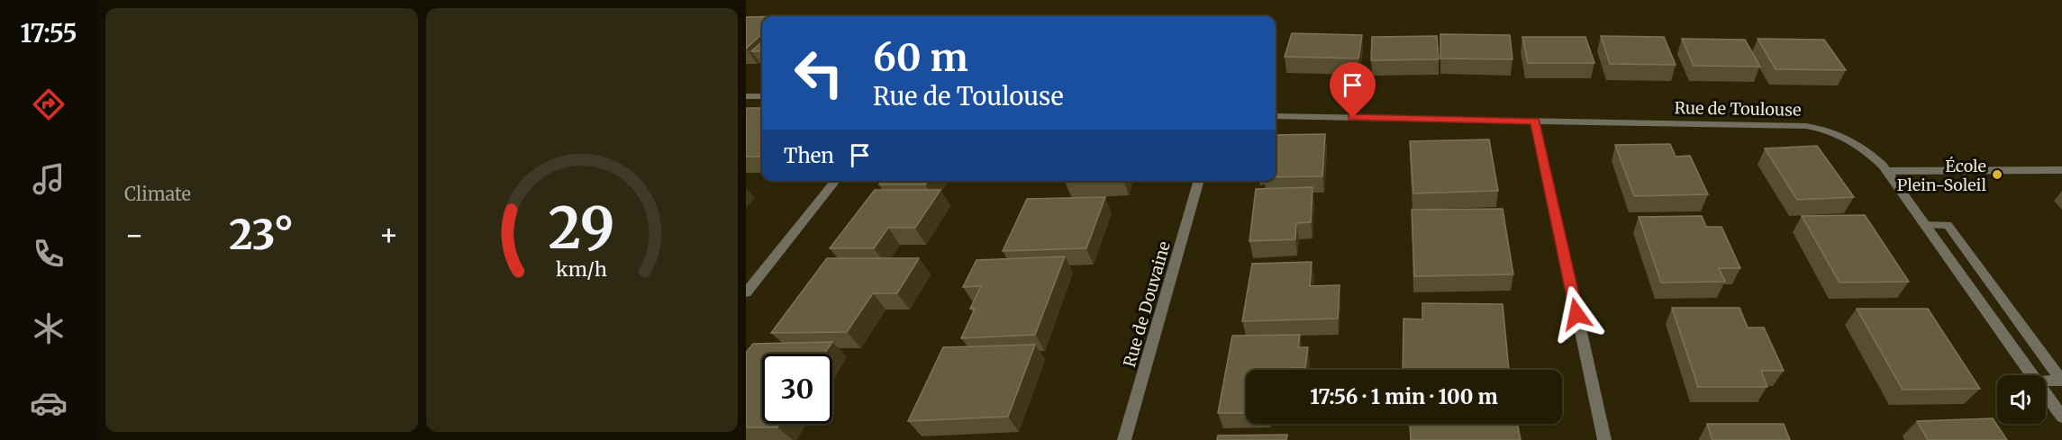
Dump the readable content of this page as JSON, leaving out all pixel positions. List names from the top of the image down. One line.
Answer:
{"streets":{"street":["Rue de Toulouse","Rue de Douvaine"]},"places":["École Plein-Soleil"],"page":{"tabs":"17:55","tile":"Climate","turn":["60 m","Rue de Toulouse"],"then":"Then","heat":["−","23°","+"],"limit":"30","trip":"17:56 · 1 min · 100 m","gauge":["29","km/h"]}}
